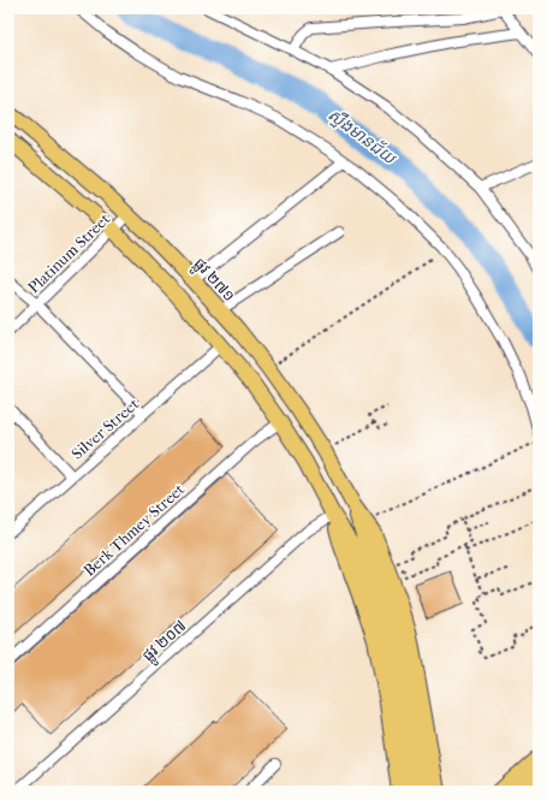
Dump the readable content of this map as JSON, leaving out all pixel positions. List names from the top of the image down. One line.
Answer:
{"streets":{"main road":["ផ្លូវ ២៧១"],"street":["Platinum Street","Silver Street","Berk Thmey Street","ផ្លូវ ២០៧"]},"crossings":[["Platinum Street","ផ្លូវ ២៧១"]],"water":["ស្ទឹងមានជ័យ"]}
